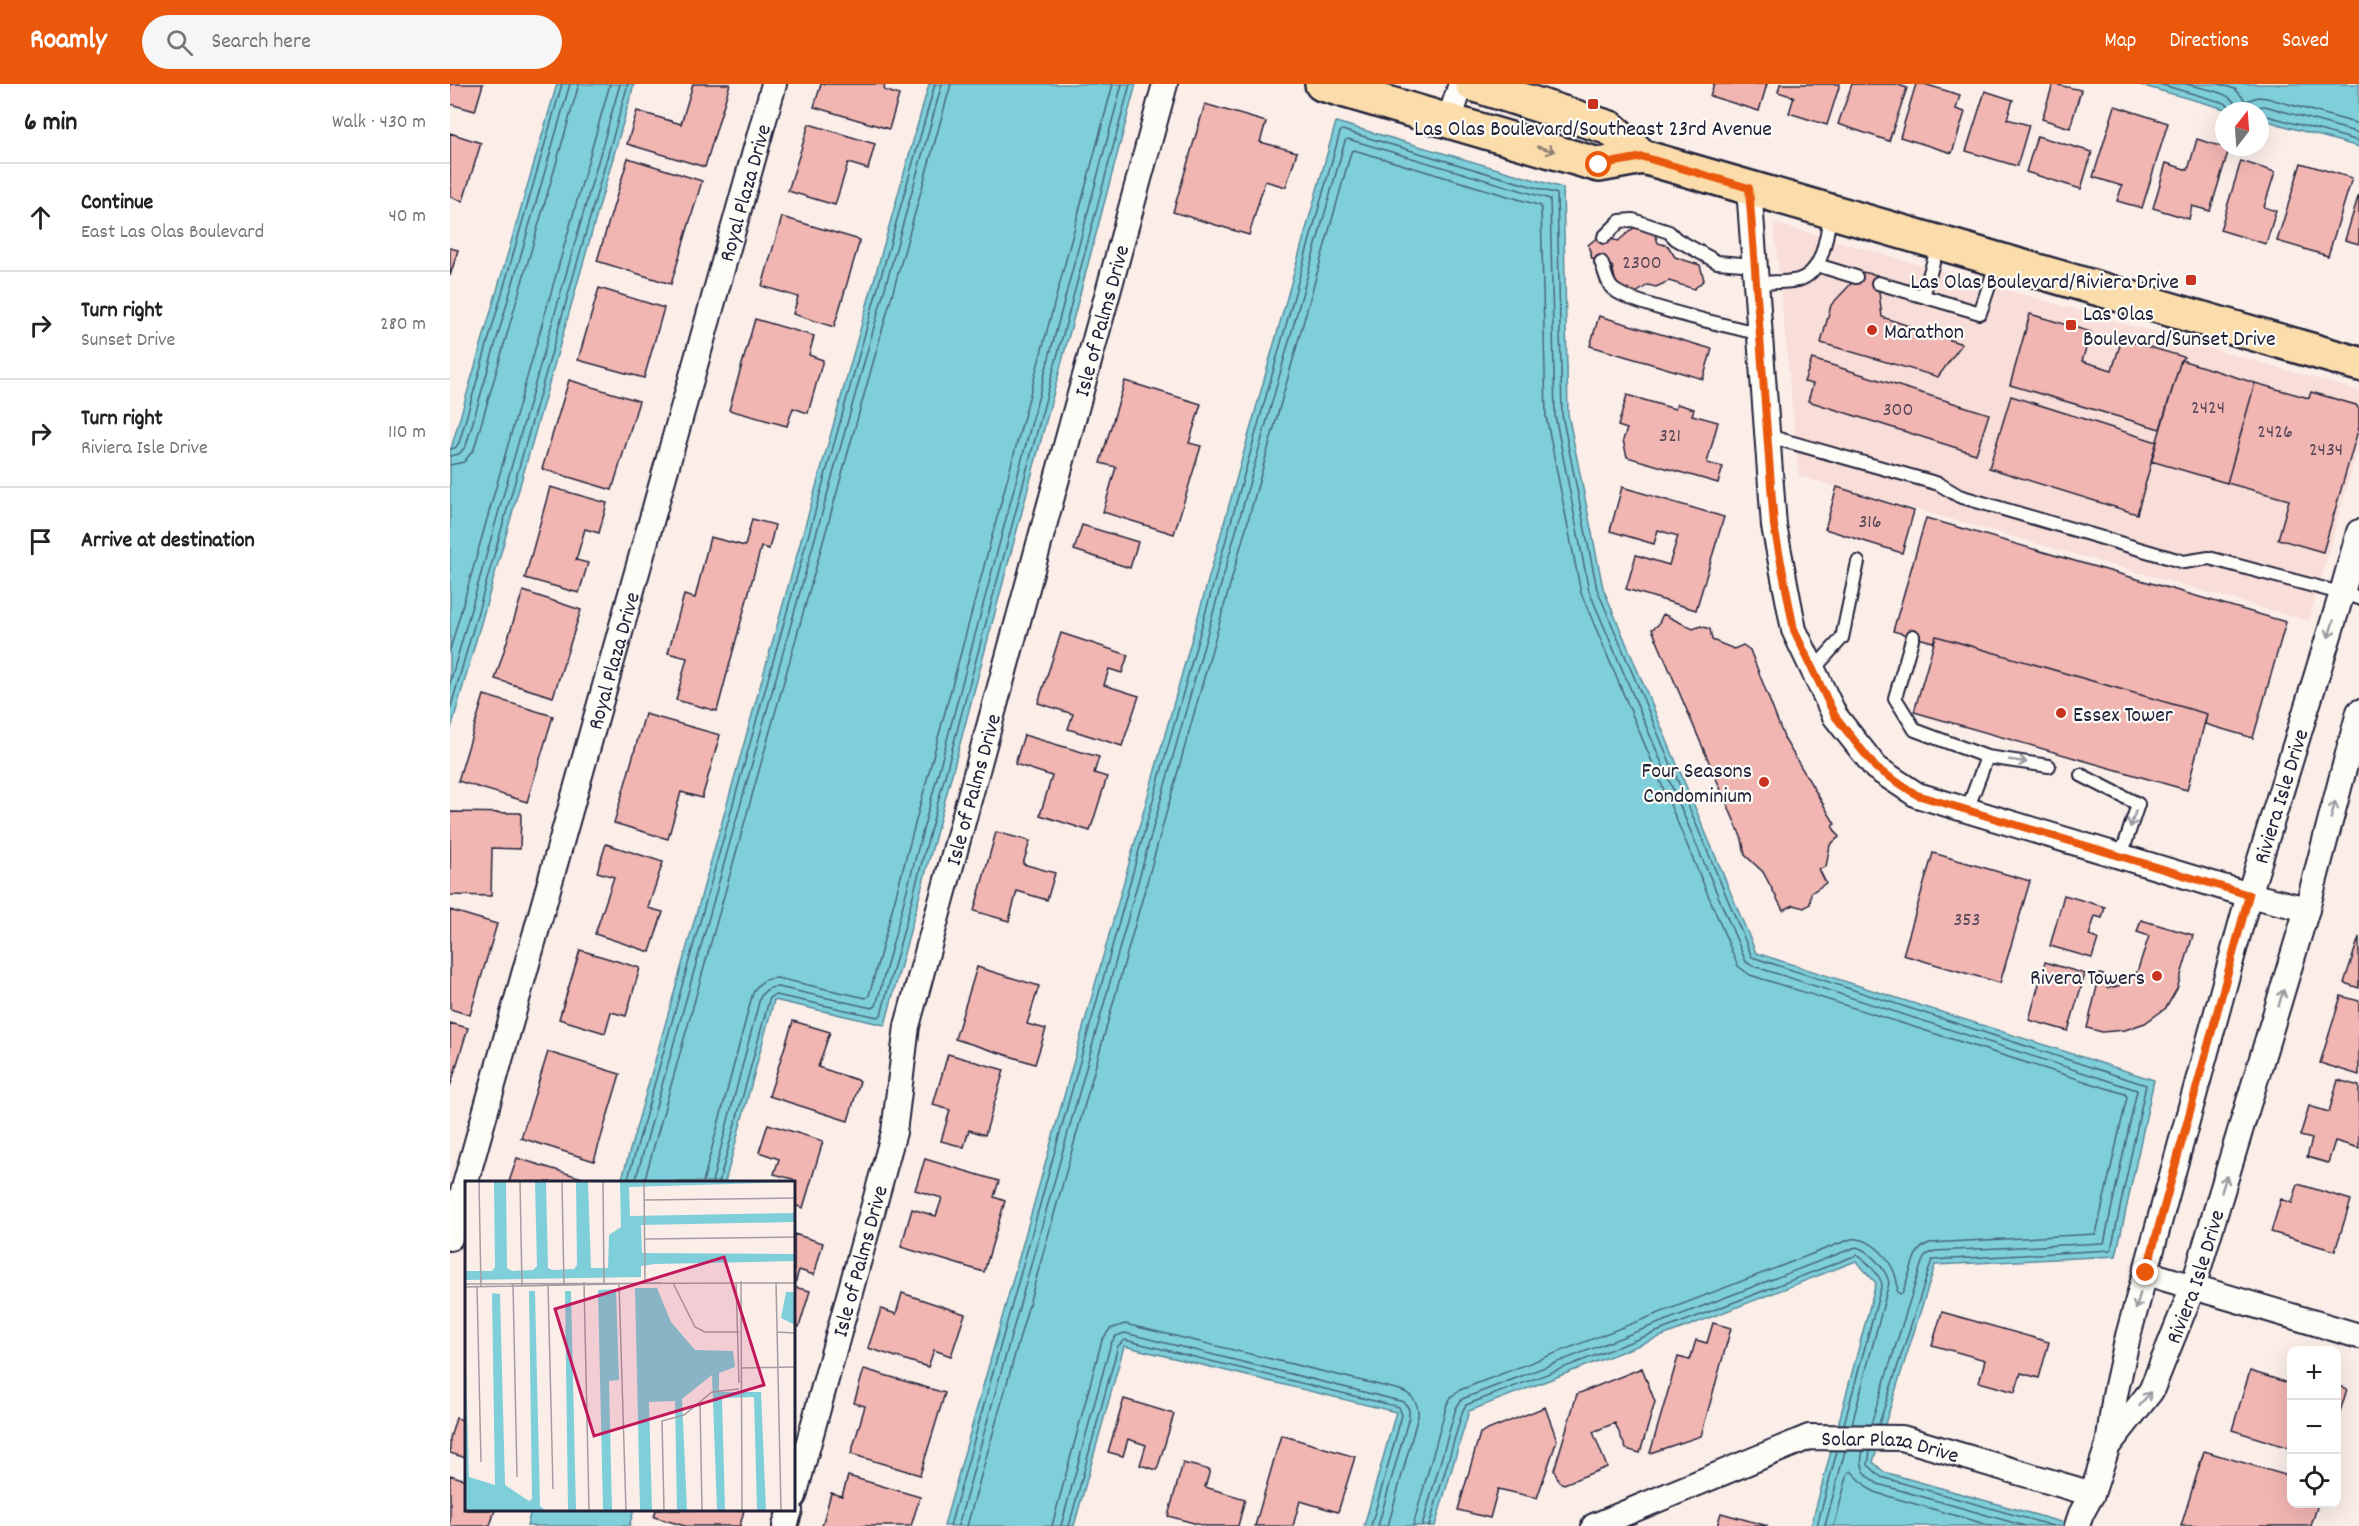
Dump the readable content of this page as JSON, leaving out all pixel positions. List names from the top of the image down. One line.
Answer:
{"streets":{"street":["Royal Plaza Drive","Isle of Palms Drive","Riviera Isle Drive","Solar Plaza Drive"]},"crossings":[["Riviera Isle Drive","Solar Plaza Drive"]],"places":{"transit":["Las Olas Boulevard/Southeast 23rd Avenue","Las Olas Boulevard/Riviera Drive","Las Olas Boulevard/Sunset Drive"],"other":["Marathon","Essex Tower","Four Seasons Condominium","Rivera Towers"]},"house_numbers":["2300","2424","300","2426","321","2434","316","353"],"north":"top","page":{"header":"Roamly","search":"Search here","nav":["Map","Directions","Saved"],"heading":["6 min","Walk · 430 m"],"list":[["Continue","East Las Olas Boulevard","40 m"],["Turn right","Sunset Drive","280 m"],["Turn right","Riviera Isle Drive","110 m"],"Arrive at destination"],"map_buttons":["+","−"]}}
